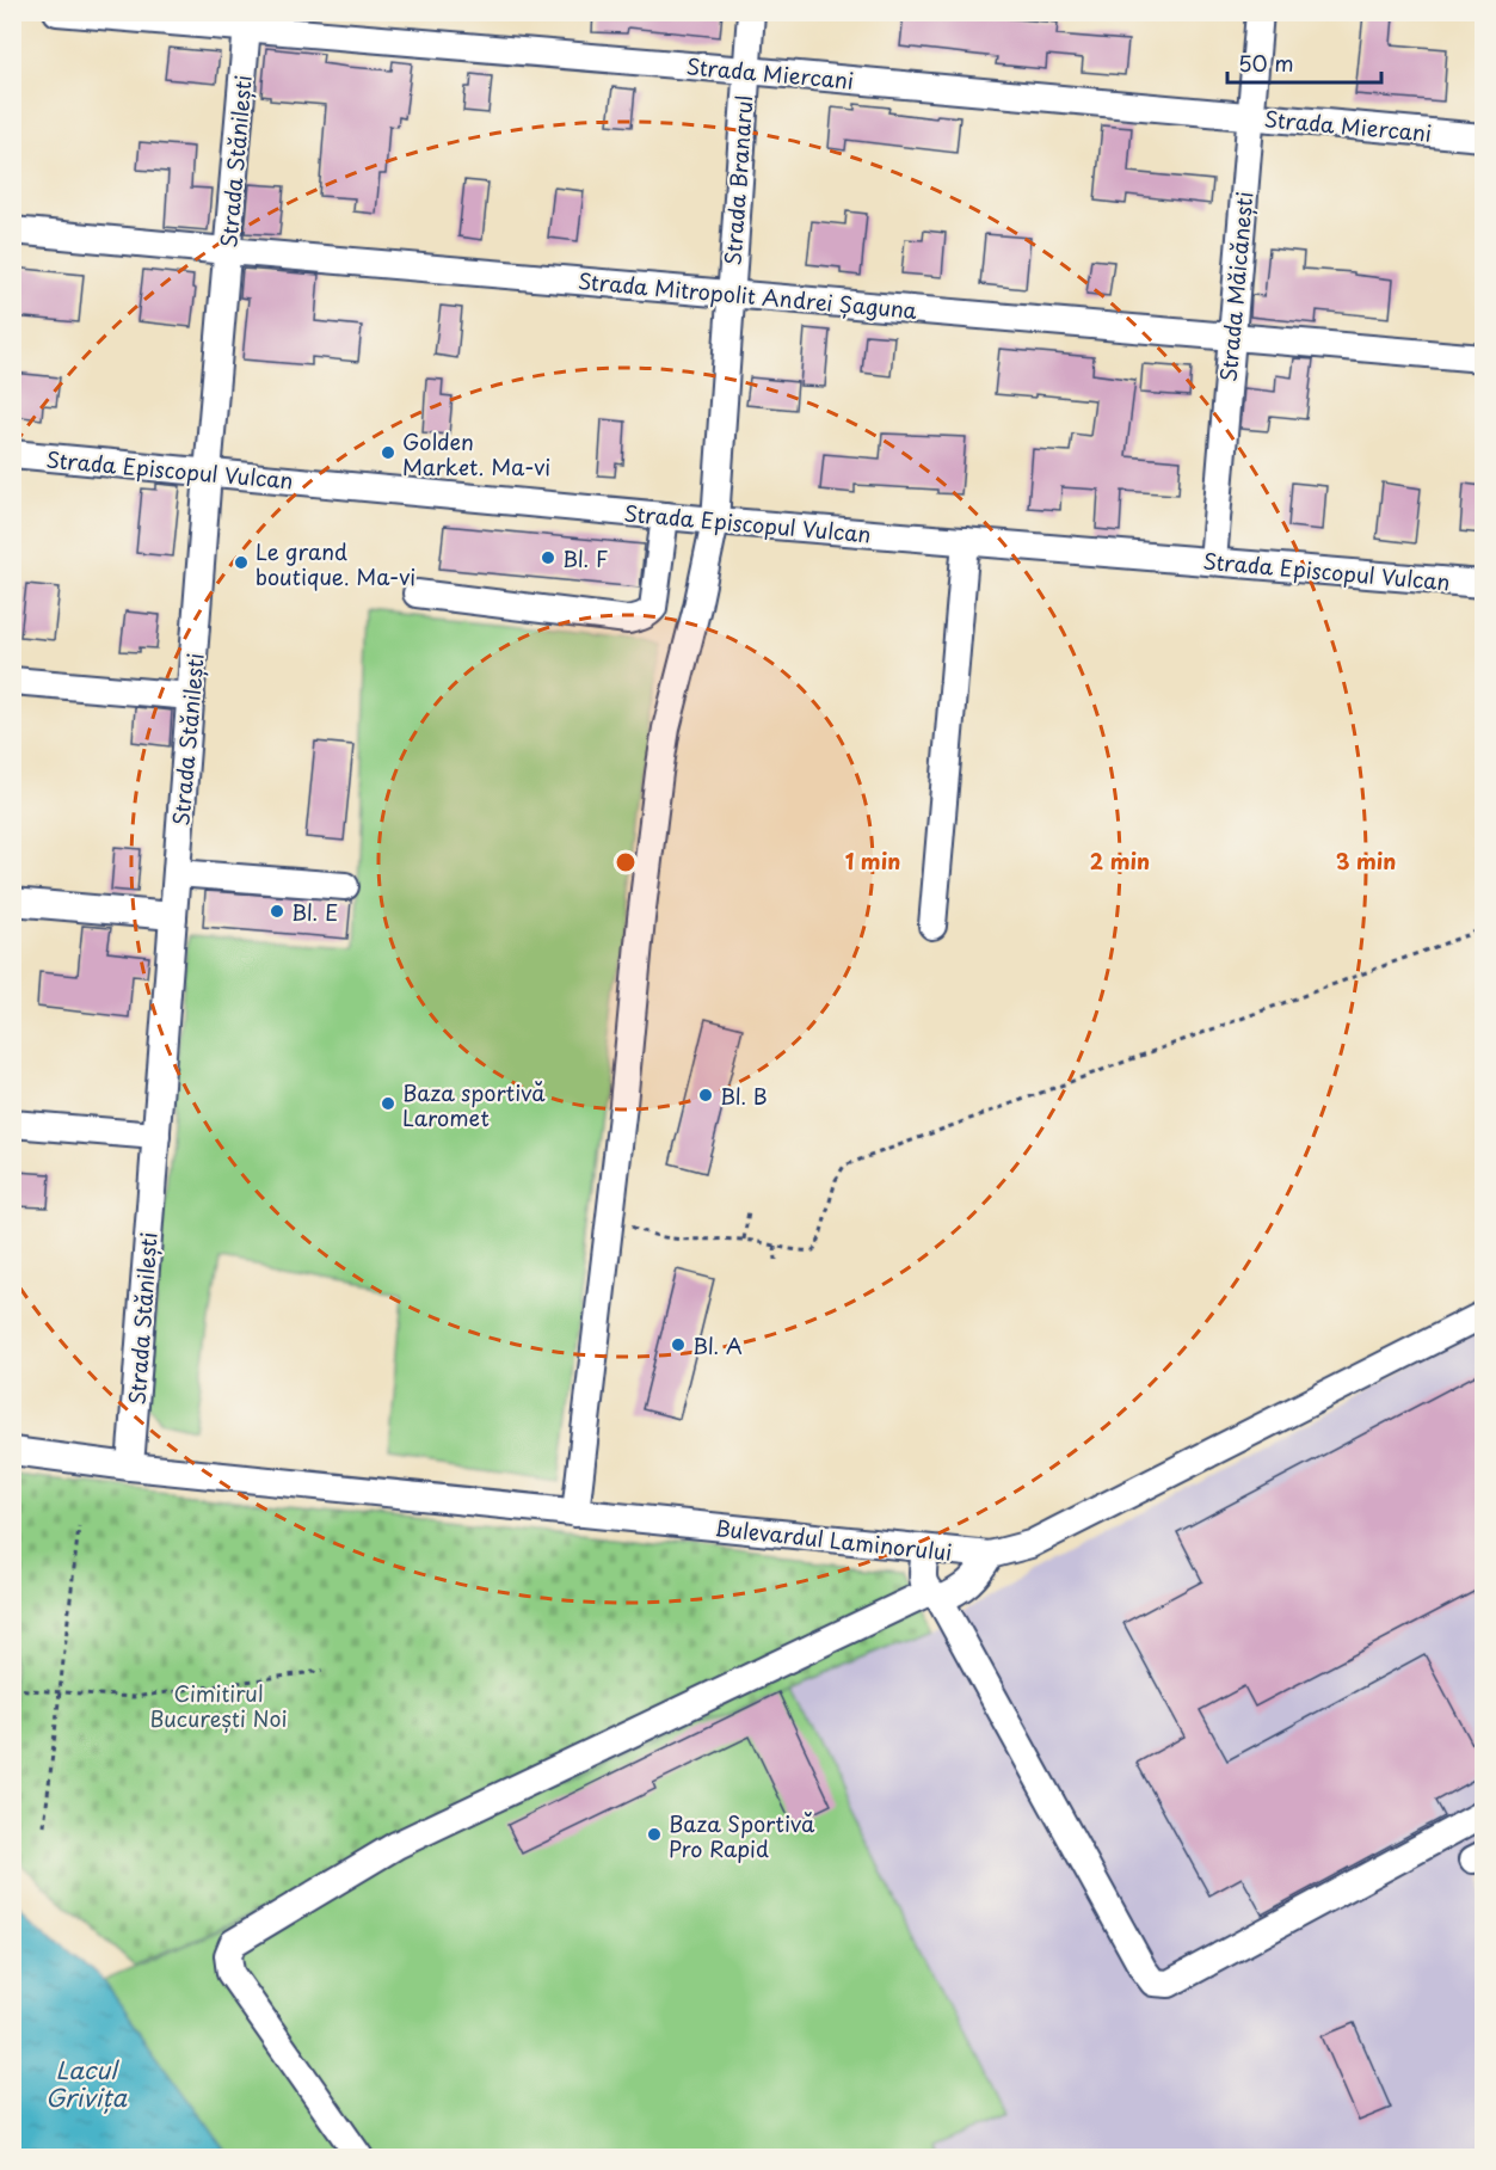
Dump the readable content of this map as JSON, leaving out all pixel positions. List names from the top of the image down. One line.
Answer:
{"streets":{"street":["Strada Miercani","Strada Stănilești","Strada Branarul","Strada Măicănești","Strada Mitropolit Andrei Șaguna","Strada Episcopul Vulcan","Bulevardul Laminorului"]},"crossings":[["Strada Miercani","Strada Stănilești"],["Strada Miercani","Strada Branarul"],["Strada Miercani","Strada Măicănești"],["Strada Stănilești","Strada Mitropolit Andrei Șaguna"],["Strada Stănilești","Strada Episcopul Vulcan"],["Strada Stănilești","Bulevardul Laminorului"],["Strada Branarul","Strada Mitropolit Andrei Șaguna"],["Strada Branarul","Strada Episcopul Vulcan"],["Strada Branarul","Bulevardul Laminorului"],["Strada Măicănești","Strada Mitropolit Andrei Șaguna"],["Strada Măicănești","Strada Episcopul Vulcan"]],"water":["Lacul Grivița"],"parks":["Cimitirul București Noi"],"places":["Golden Market. Ma-vi","Bl. F","Le grand boutique. Ma-vi","Bl. E","Bl. B","Baza sportivă Laromet","Bl. A","Baza Sportivă Pro Rapid"],"scale_bar":"50 m","rings":["1 min","2 min","3 min"]}
